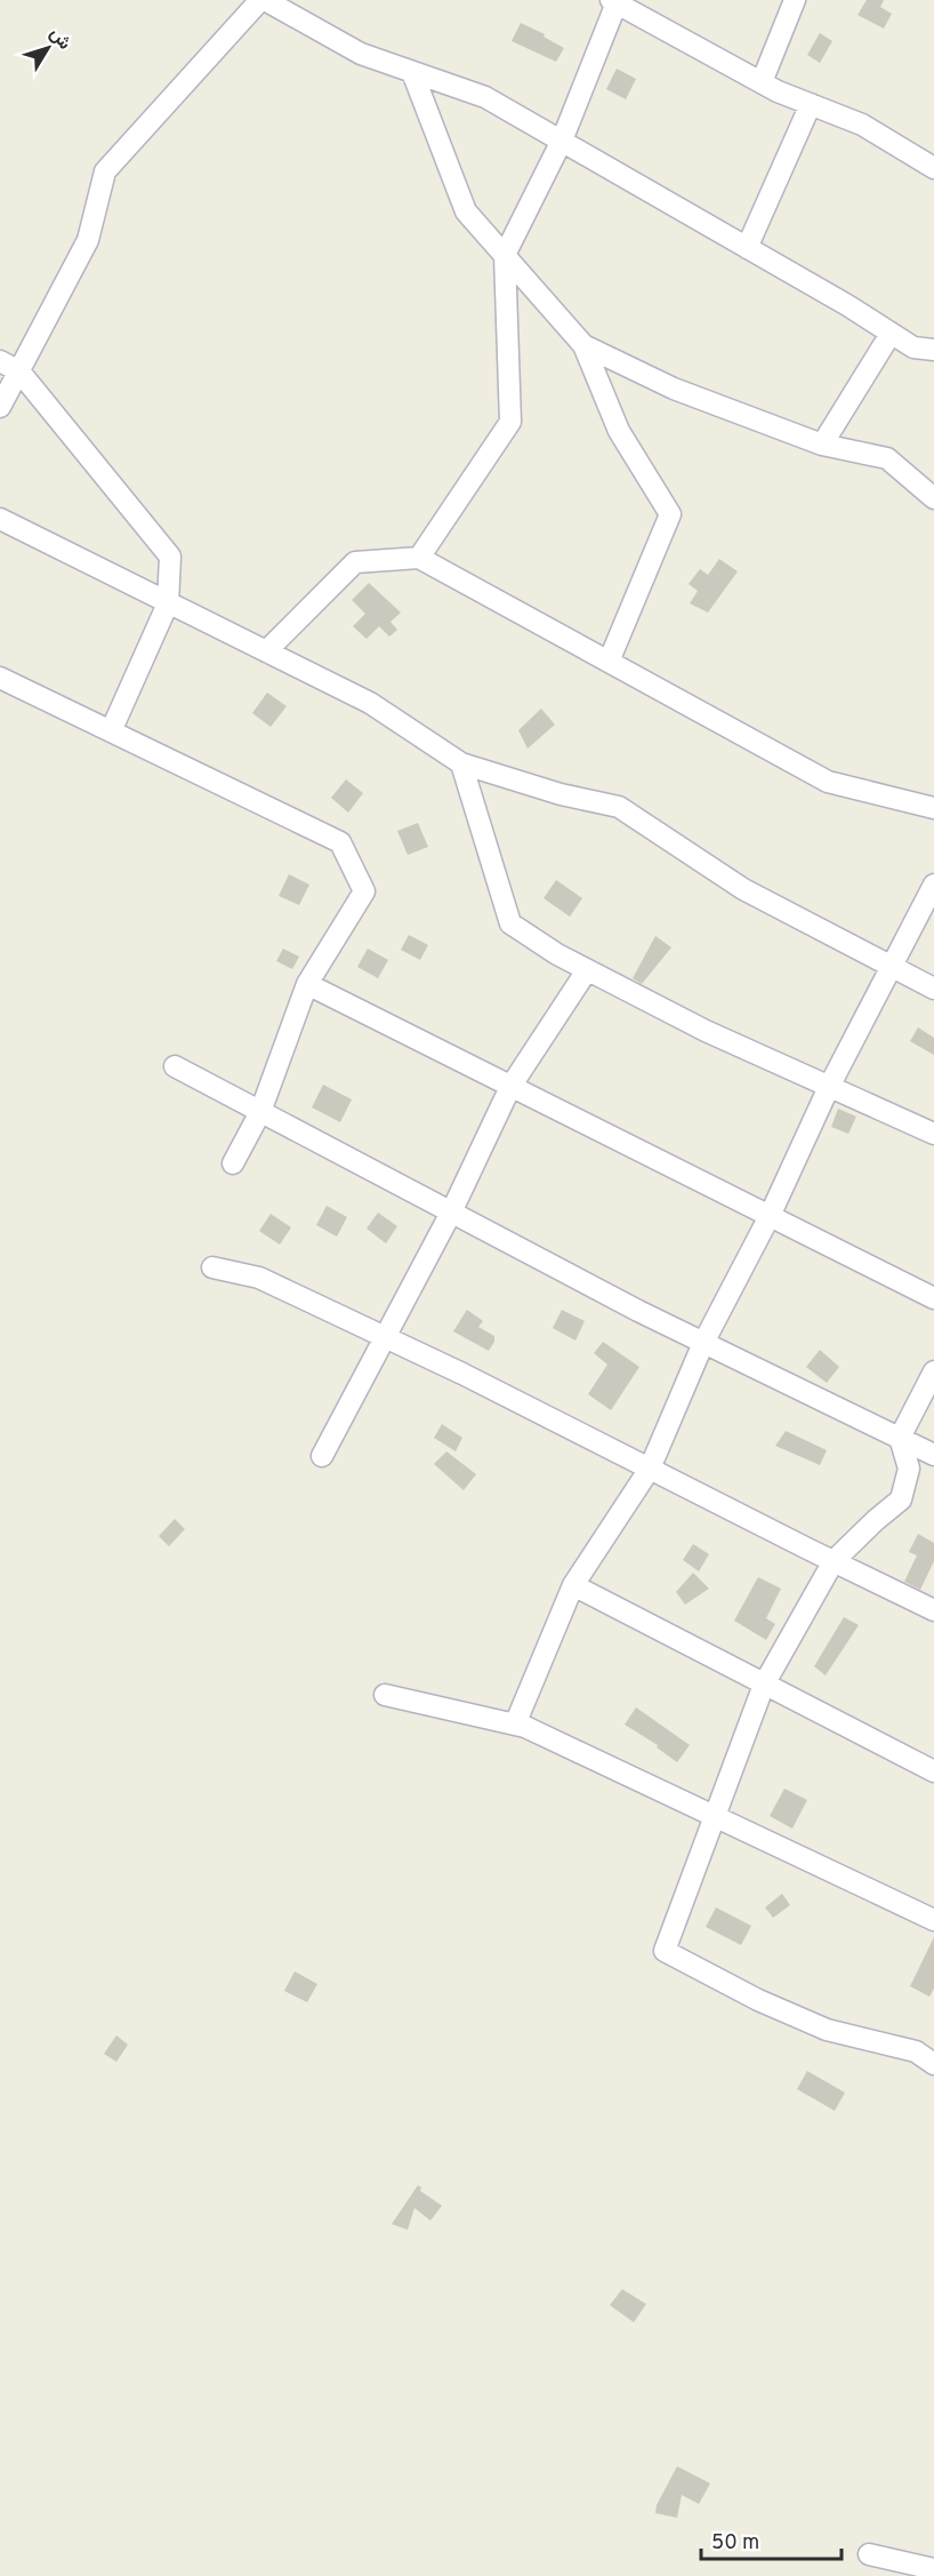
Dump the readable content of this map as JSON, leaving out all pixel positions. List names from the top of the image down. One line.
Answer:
{"scale_bar":"50 m","north":"top right"}
